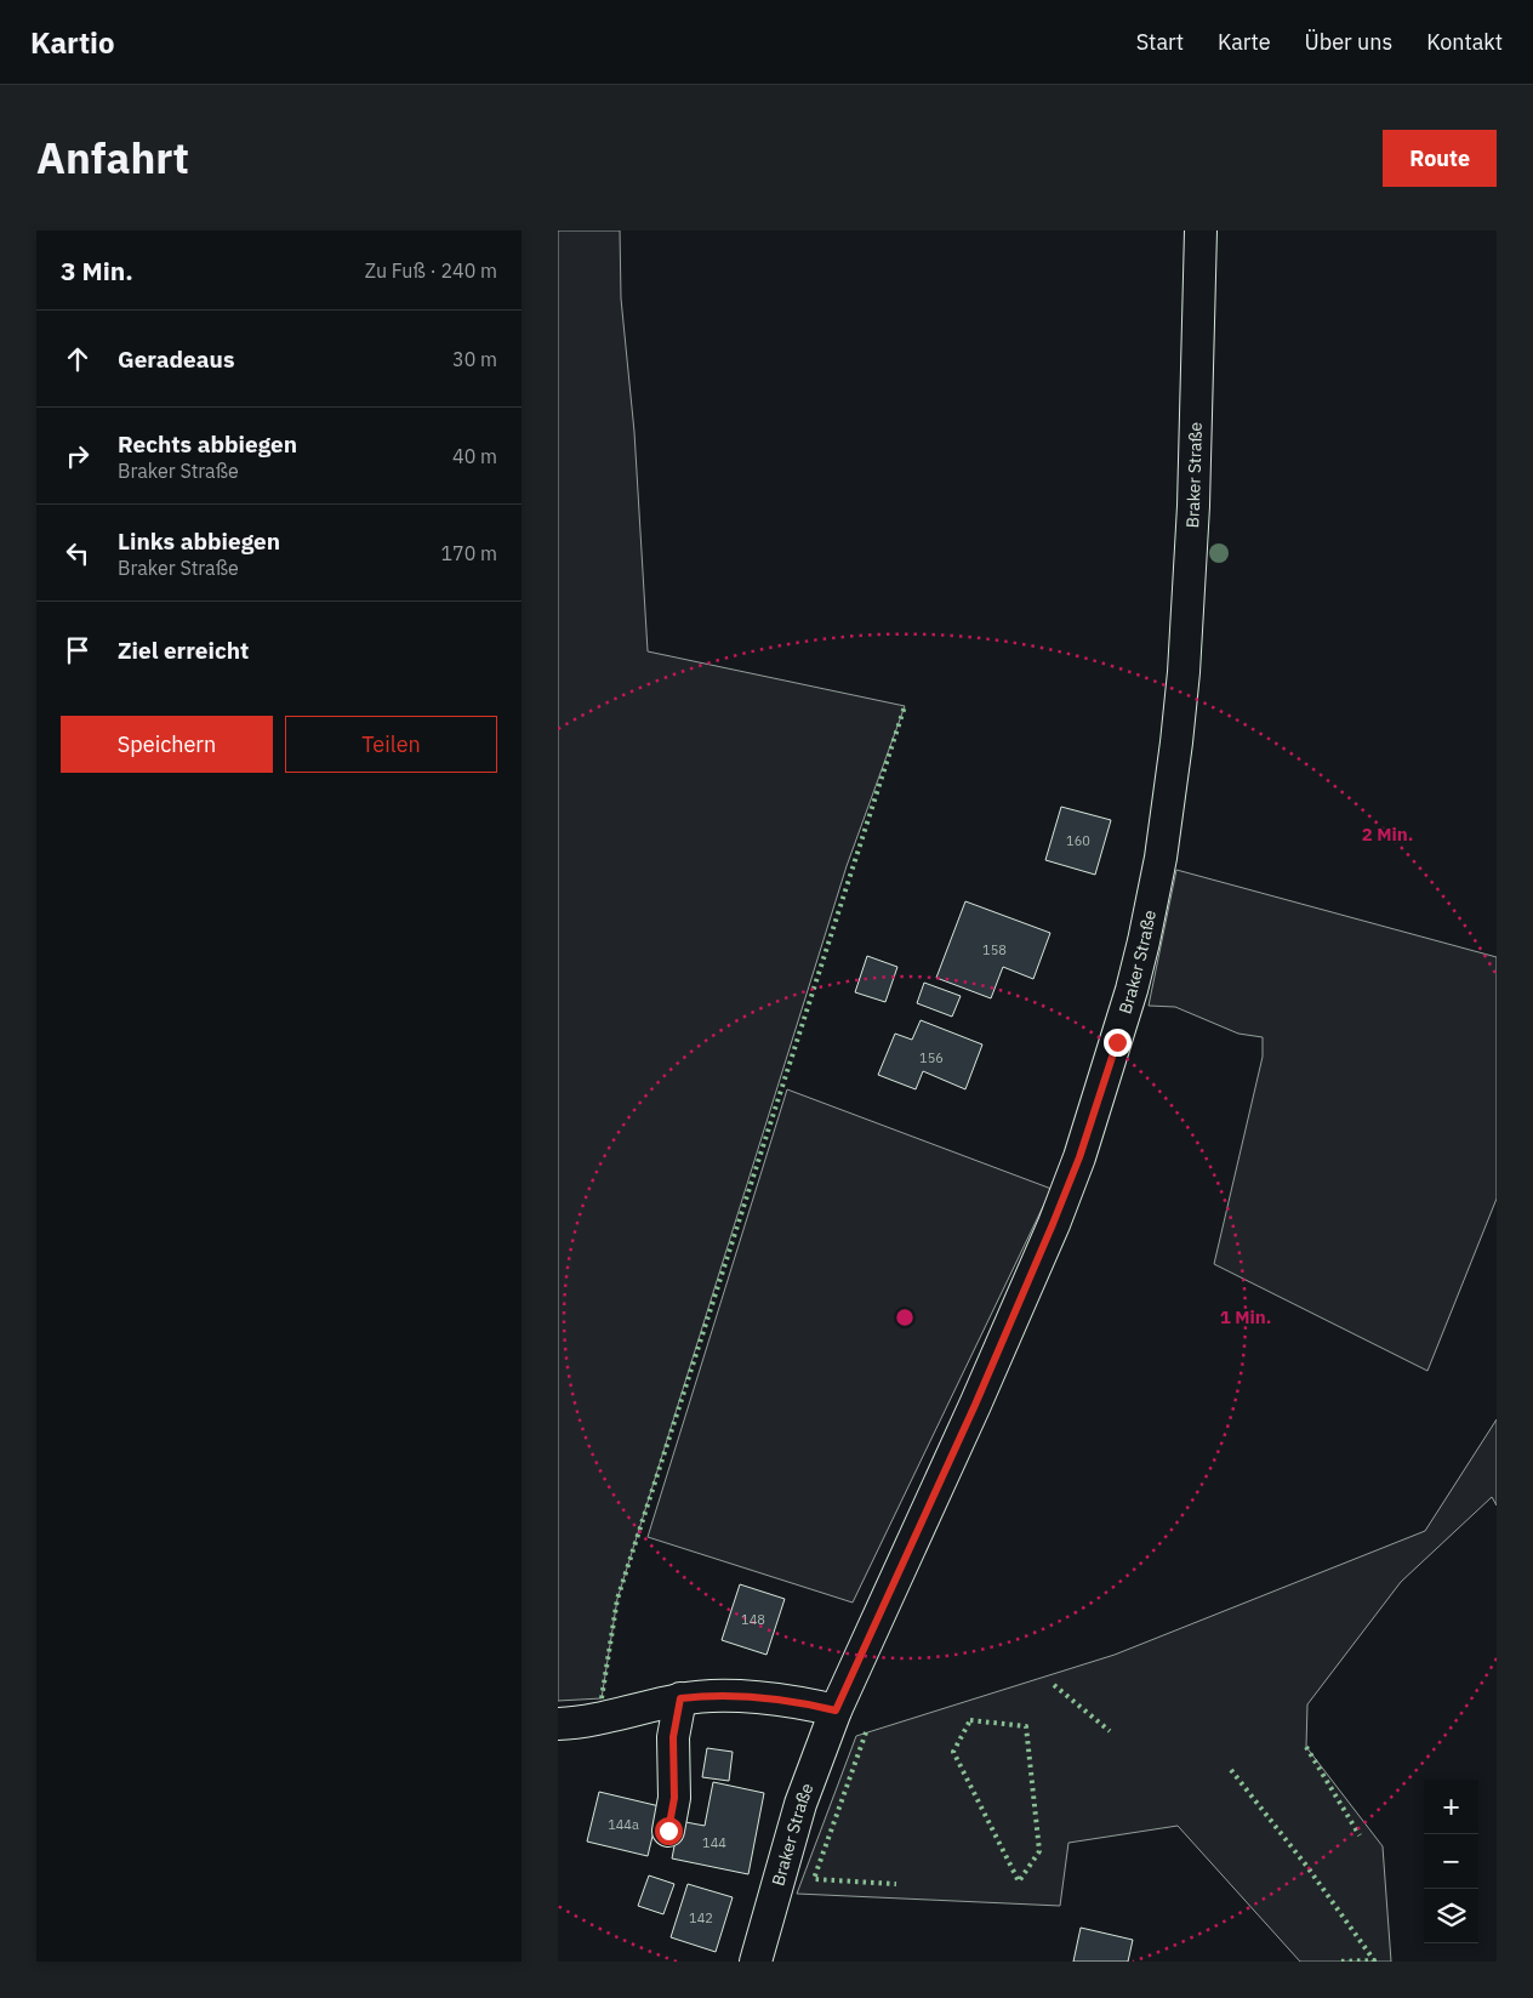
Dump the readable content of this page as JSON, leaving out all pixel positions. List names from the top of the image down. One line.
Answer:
{"streets":{"street":["Braker Straße"]},"house_numbers":["160","158","156","148","144a","144","142"],"page":{"header":"Kartio","nav":["Start","Karte","Über uns","Kontakt"],"title":"Anfahrt","buttons":["Route",["Speichern","Teilen"]],"heading":["3 Min.","Zu Fuß · 240 m"],"list":[["Geradeaus","30 m"],["Rechts abbiegen","Braker Straße","40 m"],["Links abbiegen","Braker Straße","170 m"],"Ziel erreicht"],"map_buttons":["+","−"]},"rings":["2 Min.","1 Min."]}
